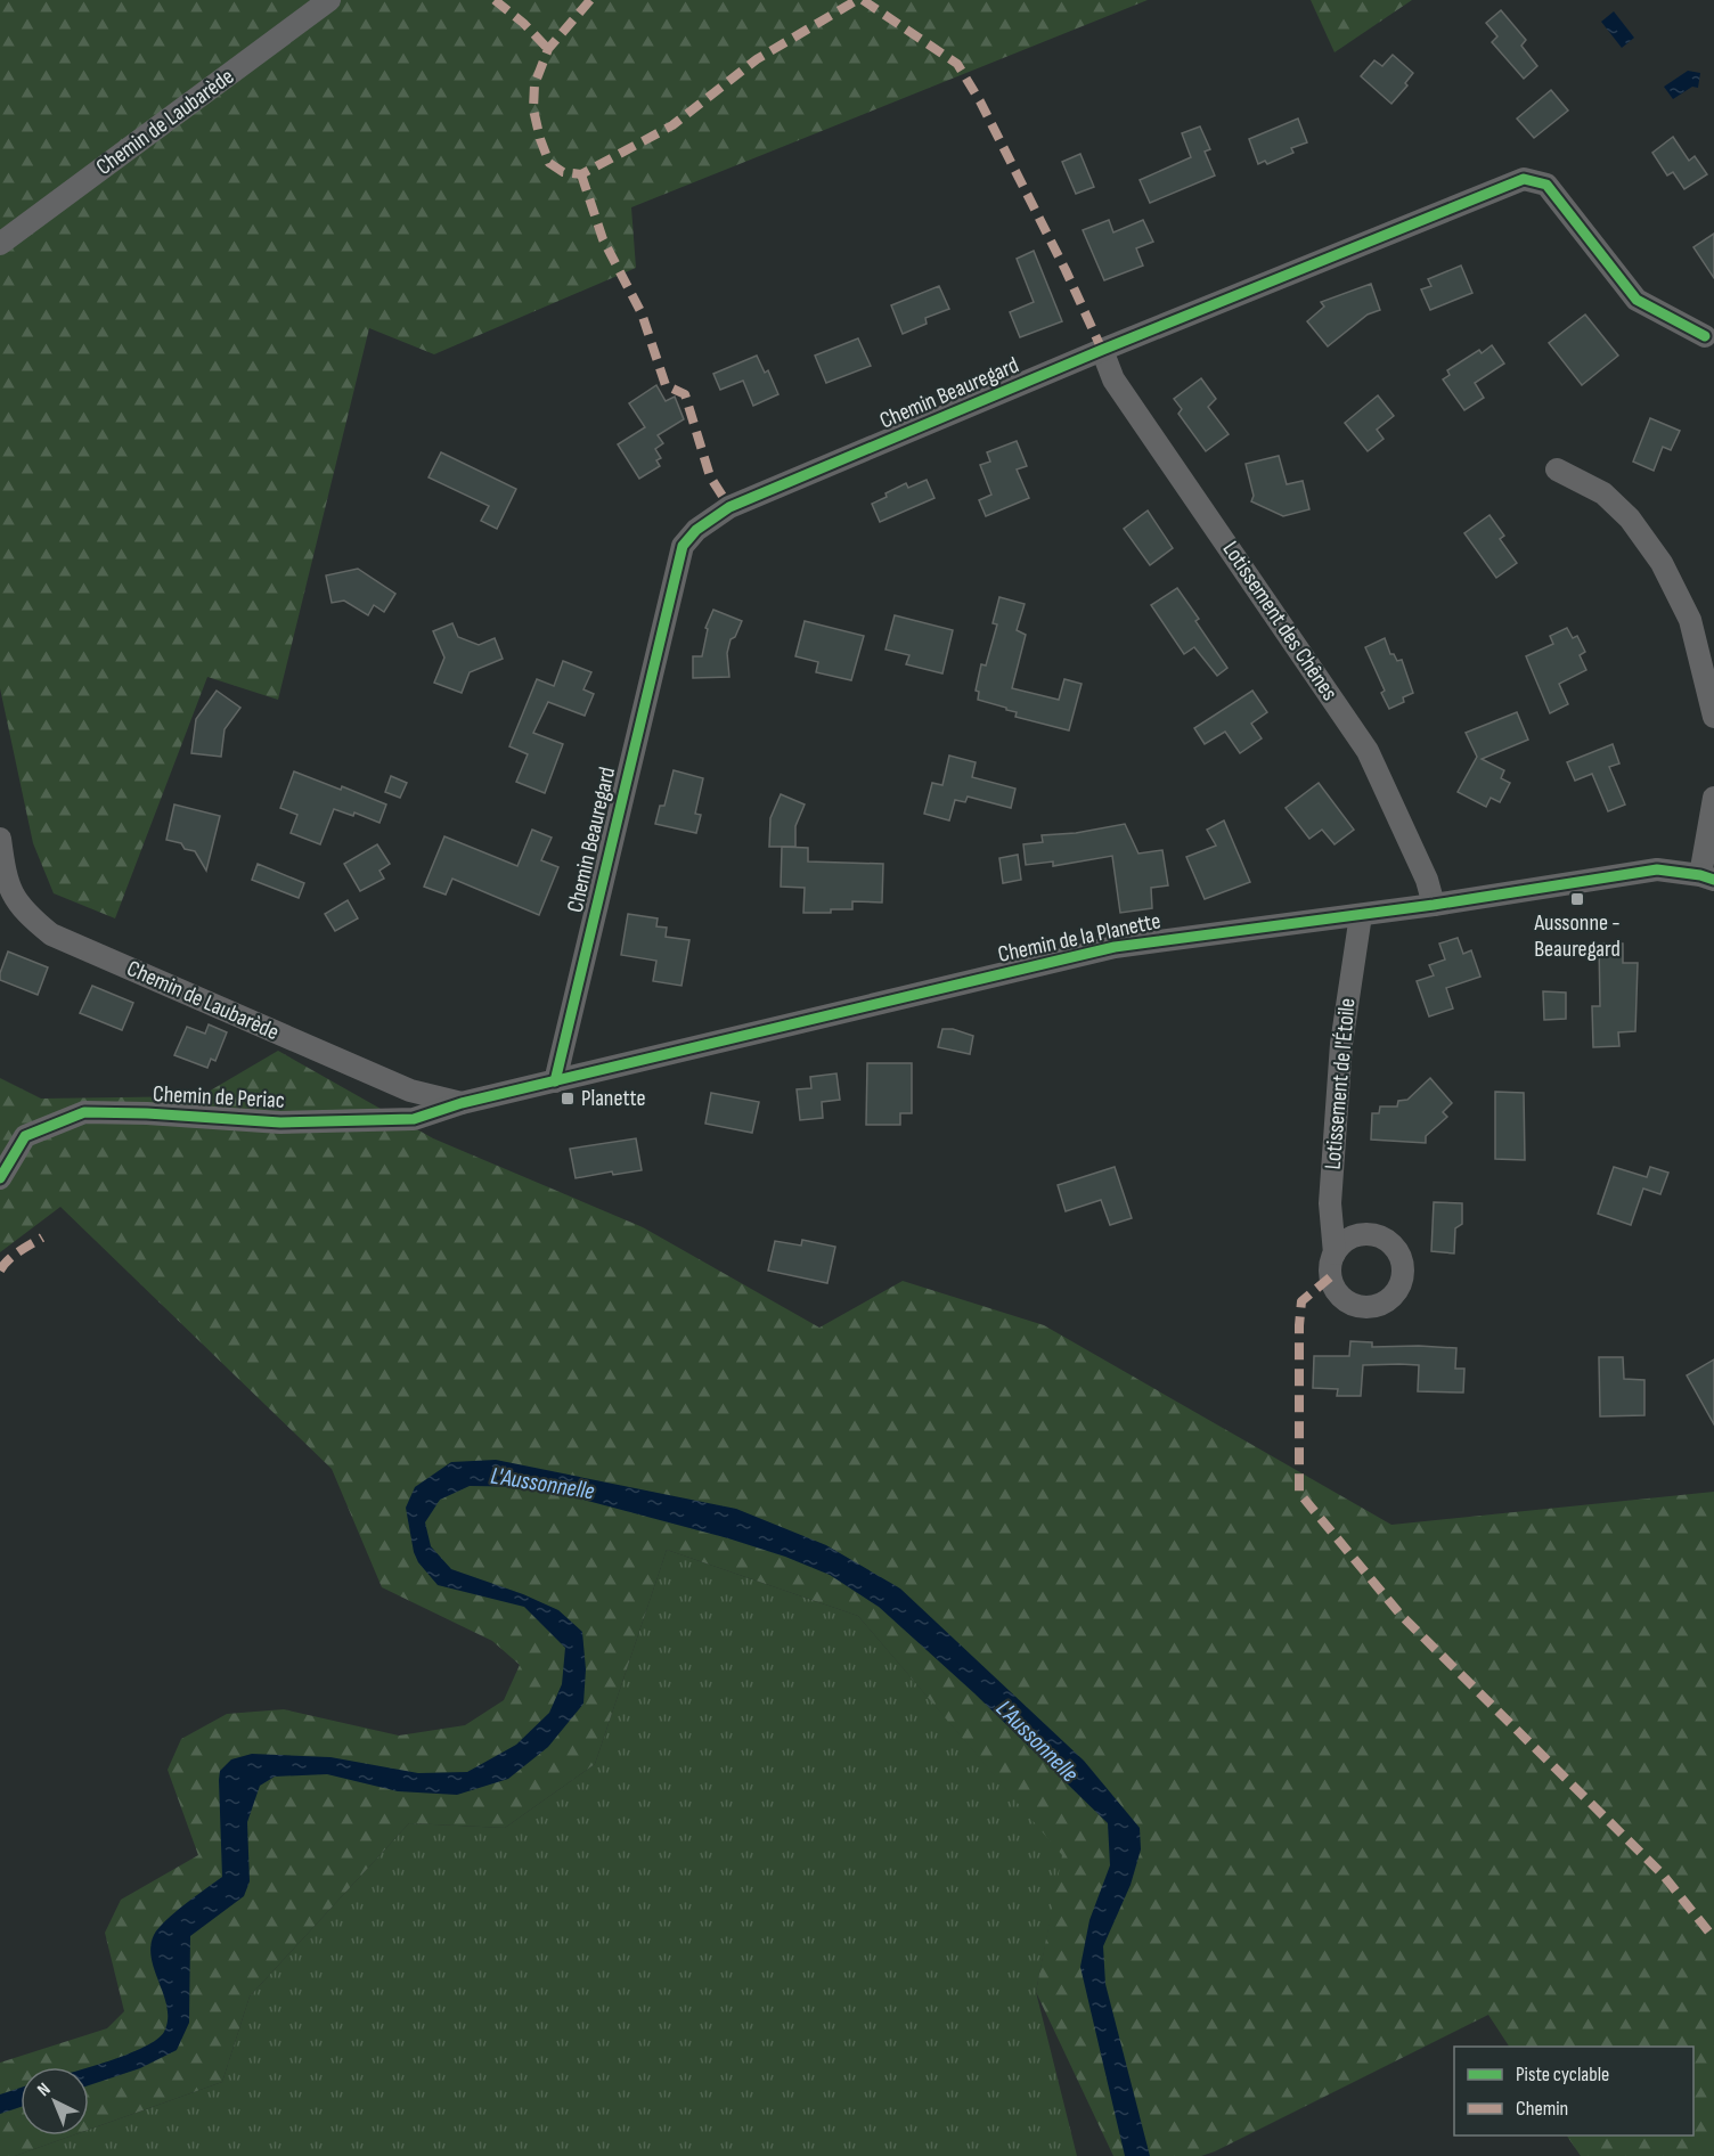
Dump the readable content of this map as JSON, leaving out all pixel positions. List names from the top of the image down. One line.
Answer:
{"streets":{"street":["Chemin de Laubarède","Chemin Beauregard","Lotissement des Chênes","Chemin de la Planette","Lotissement de l'Étoile","Chemin de Periac"]},"crossings":[["Chemin de Laubarède","Chemin de la Planette"],["Chemin de Laubarède","Chemin de Periac"],["Chemin Beauregard","Lotissement des Chênes"],["Chemin Beauregard","Chemin de la Planette"],["Lotissement des Chênes","Chemin de la Planette"],["Chemin de la Planette","Lotissement de l'Étoile"],["Chemin de la Planette","Chemin de Periac"]],"water":["L'Aussonnelle"],"places":{"transit":["Aussonne - Beauregard","Planette"]},"legend":["Piste cyclable","Chemin"],"north":"top left"}
